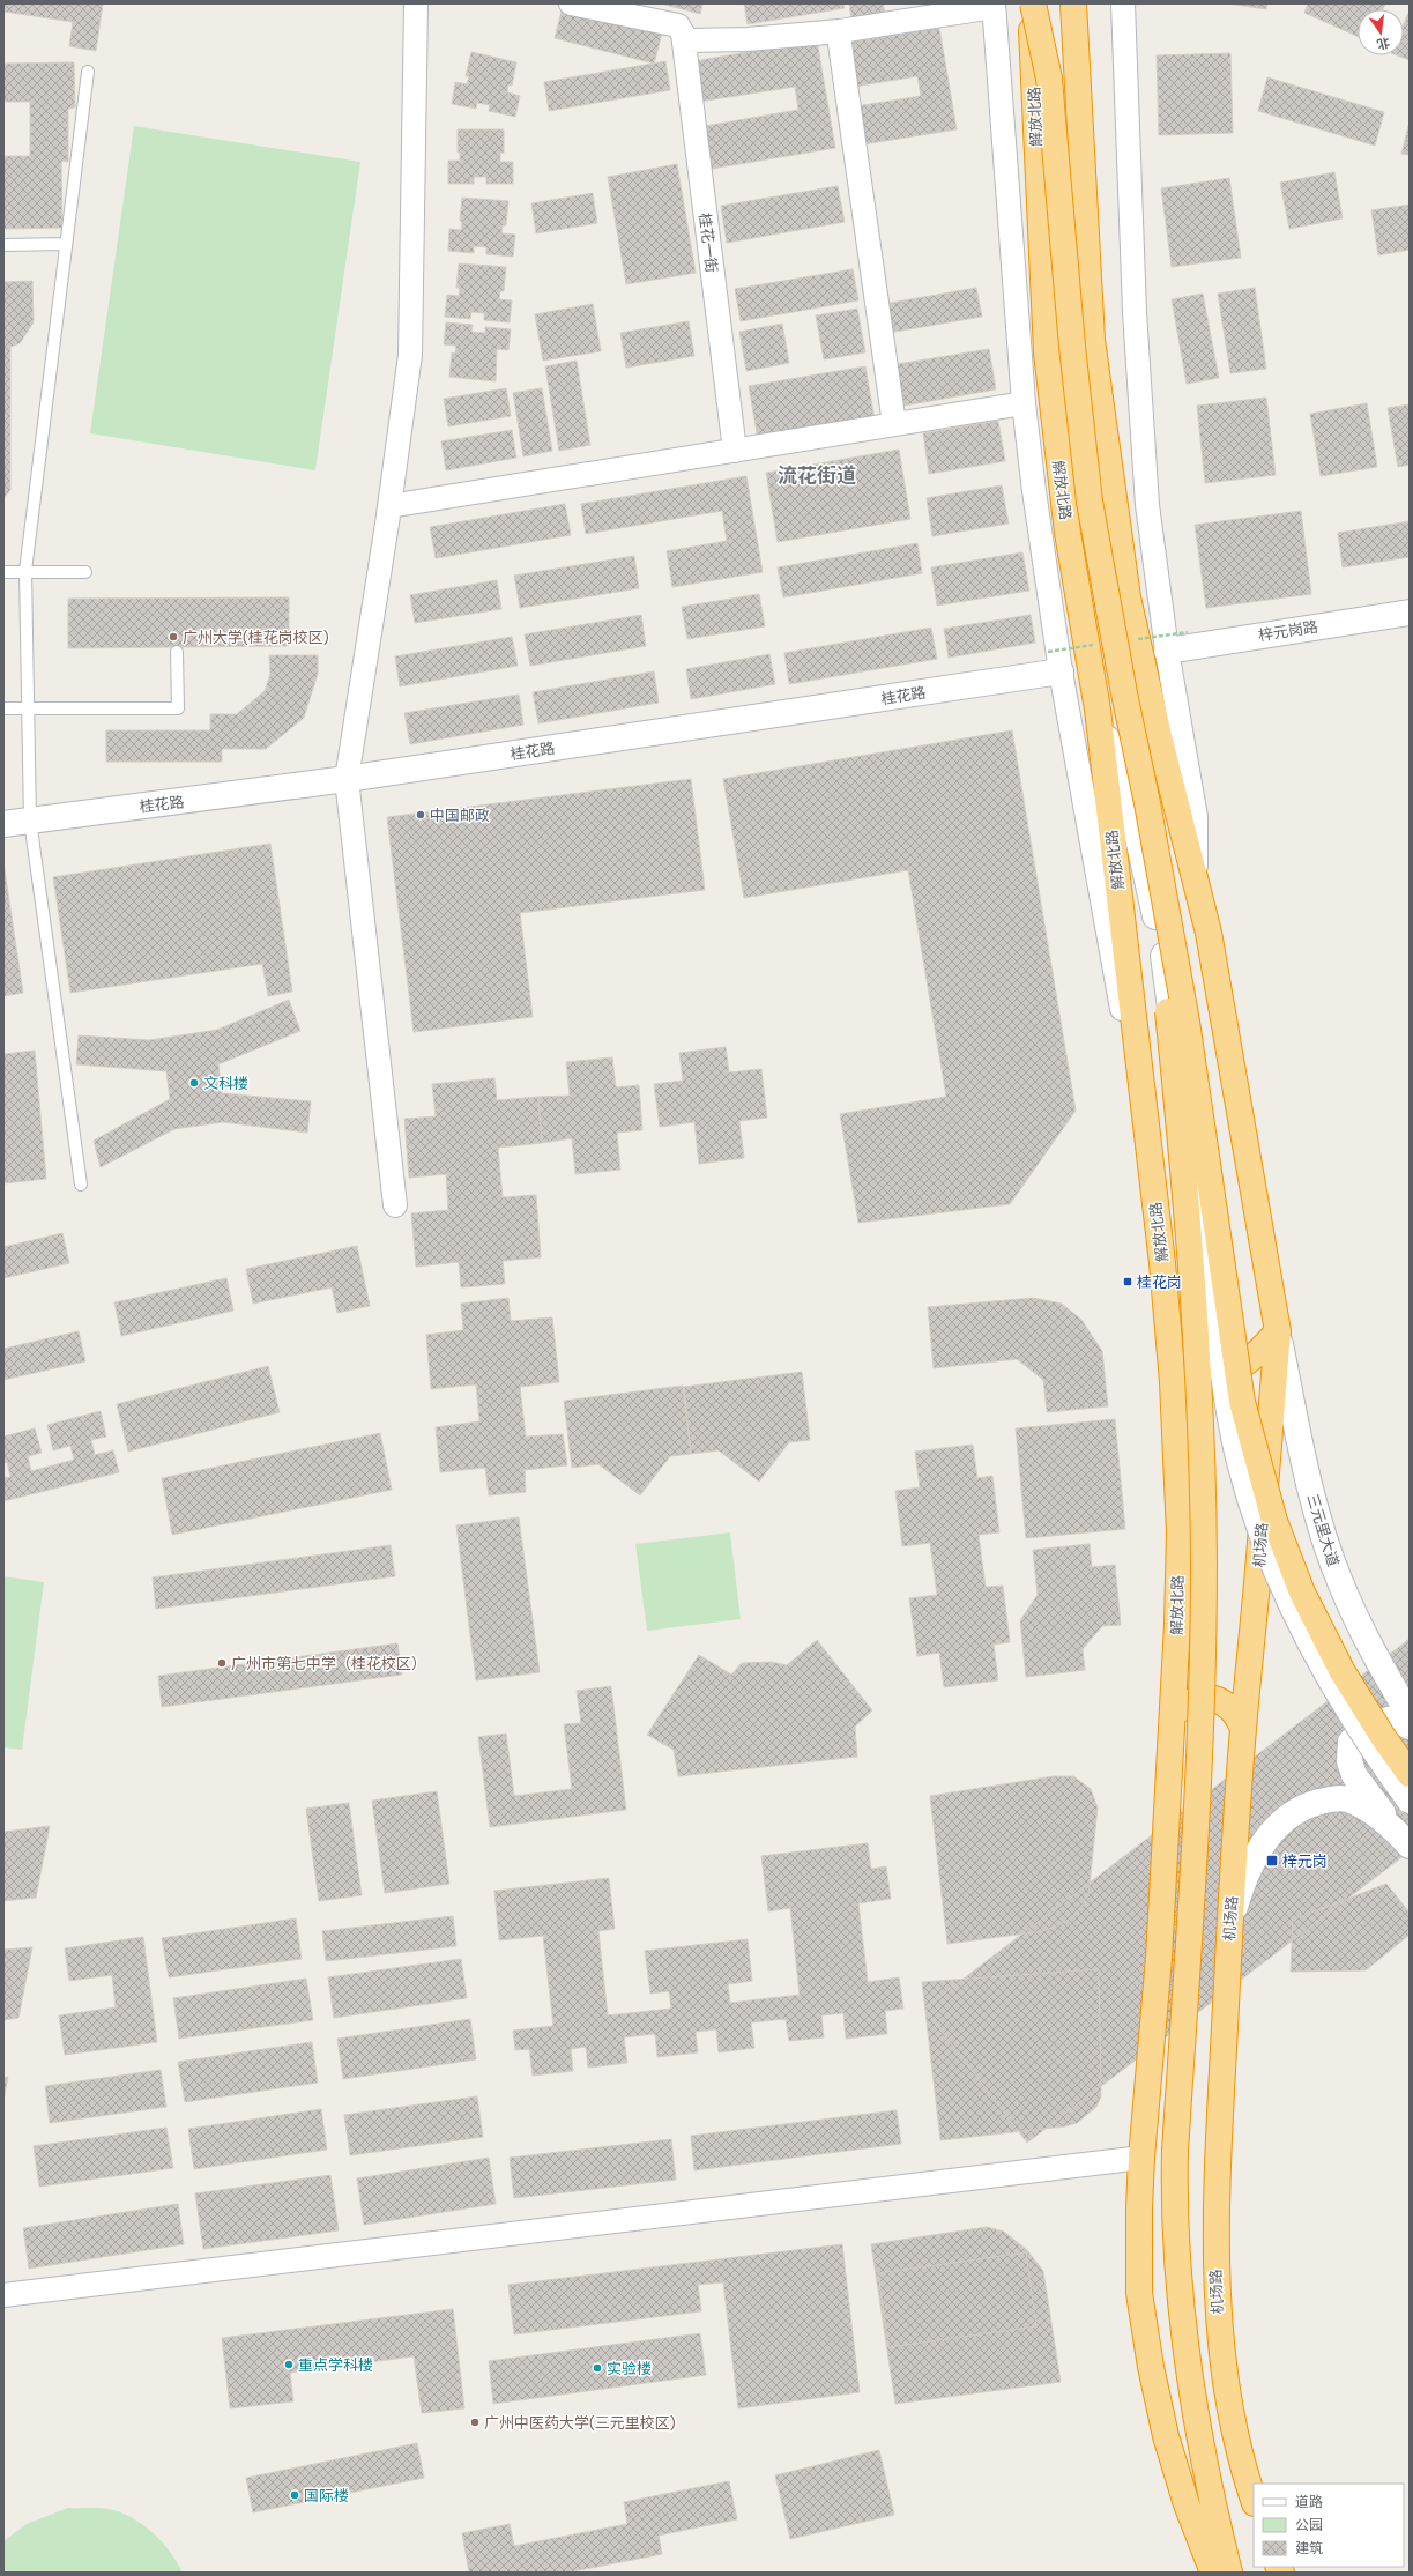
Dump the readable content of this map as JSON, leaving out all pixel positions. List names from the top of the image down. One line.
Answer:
{"streets":{"highway":["解放北路","机场路"],"main road":["梓元岗路","桂花路","三元里大道"],"street":["桂花一街"]},"crossings":[["三元里大道","机场路"]],"districts":["流花街道"],"places":{"other":["广州大学(桂花岗校区)","中国邮政","文科楼","广州市第七中学（桂花校区）","重点学科楼","实验楼","广州中医药大学(三元里校区)","国际楼"],"transit":["桂花岗","梓元岗"]},"legend":["道路","公园","建筑"],"north":"bottom"}
